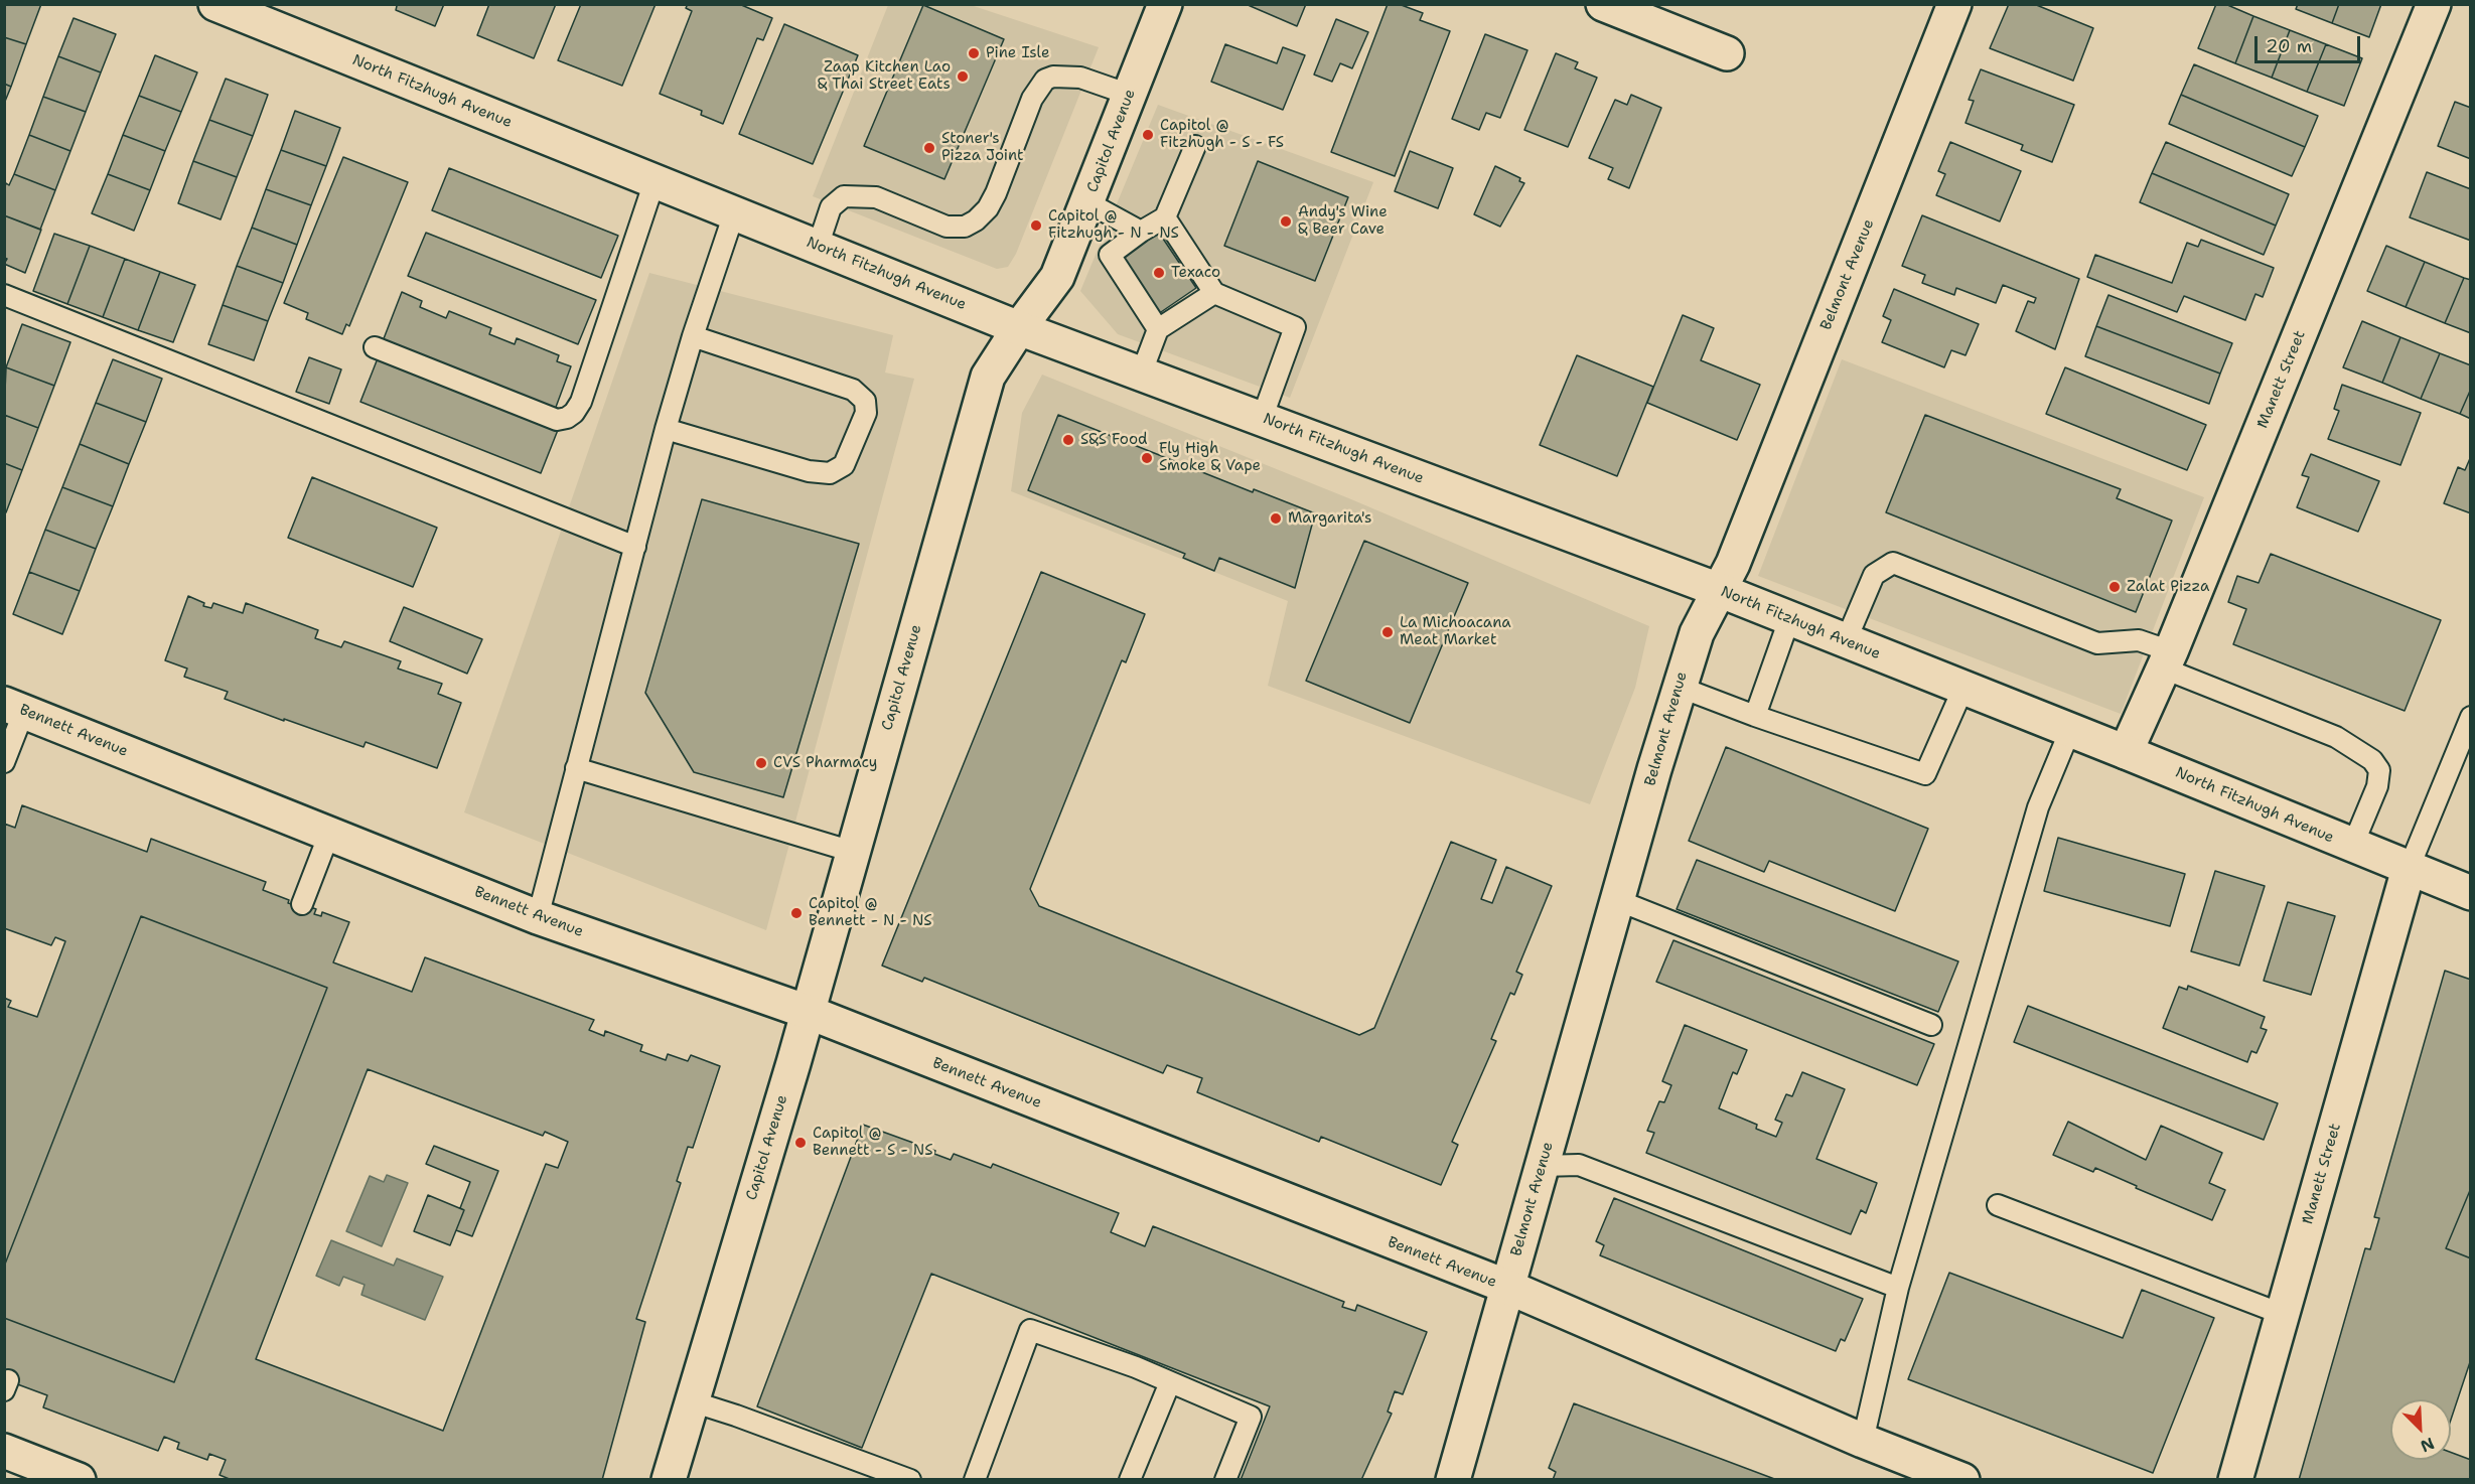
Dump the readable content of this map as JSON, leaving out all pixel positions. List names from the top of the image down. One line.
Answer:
{"streets":{"street":["North Fitzhugh Avenue","Capitol Avenue","Belmont Avenue","Manett Street","Bennett Avenue"]},"crossings":[["North Fitzhugh Avenue","Capitol Avenue"],["North Fitzhugh Avenue","Belmont Avenue"],["North Fitzhugh Avenue","Manett Street"],["Capitol Avenue","Bennett Avenue"],["Belmont Avenue","Bennett Avenue"]],"places":["Pine Isle","Zaap Kitchen Lao & Thai Street Eats","Capitol @ Fitzhugh - S - FS","Stoner's Pizza Joint","Andy's Wine & Beer Cave","Capitol @ Fitzhugh - N - NS","Texaco","S&S Food","Fly High Smoke & Vape","Margarita's","Zalat Pizza","La Michoacana Meat Market","CVS Pharmacy","Capitol @ Bennett - N - NS","Capitol @ Bennett - S - NS"],"scale_bar":"20 m","north":"bottom right"}
